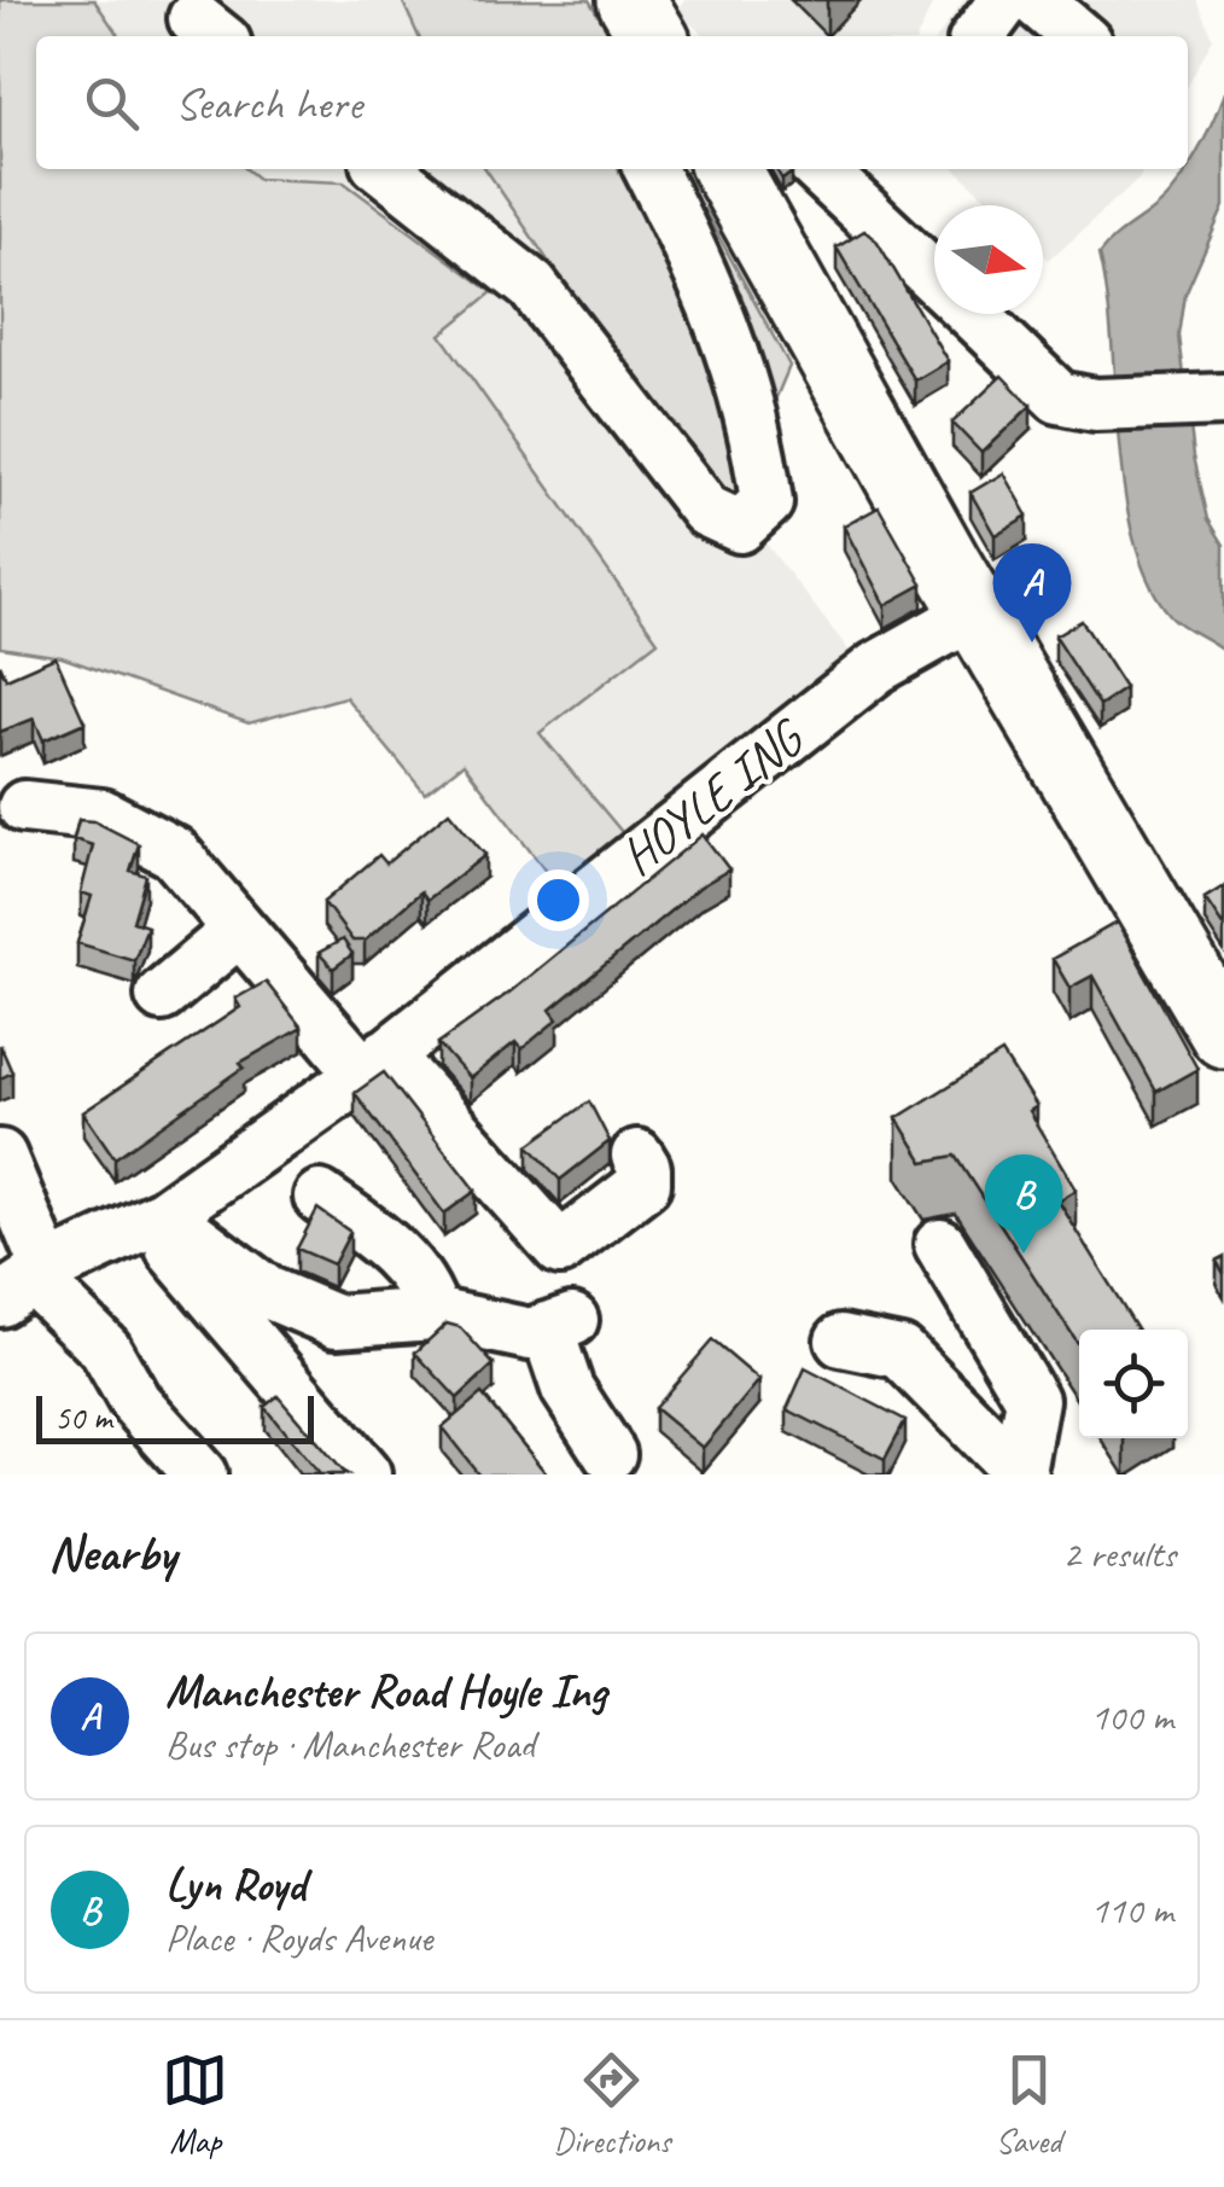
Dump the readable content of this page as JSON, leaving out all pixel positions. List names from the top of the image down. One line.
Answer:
{"streets":{"street":["HOYLE ING"]},"scale_bar":"50 m","north":"right","page":{"search":"Search here","pins":["A","B"],"scale":"50 m","heading":["Nearby","2 results"],"list":[{"mark":"A","name":"Manchester Road Hoyle Ing","note":"Bus stop · Manchester Road","value":"100 m"},{"mark":"B","name":"Lyn Royd","note":"Place · Royds Avenue","value":"110 m"}],"nav":["Map","Directions","Saved"]}}
